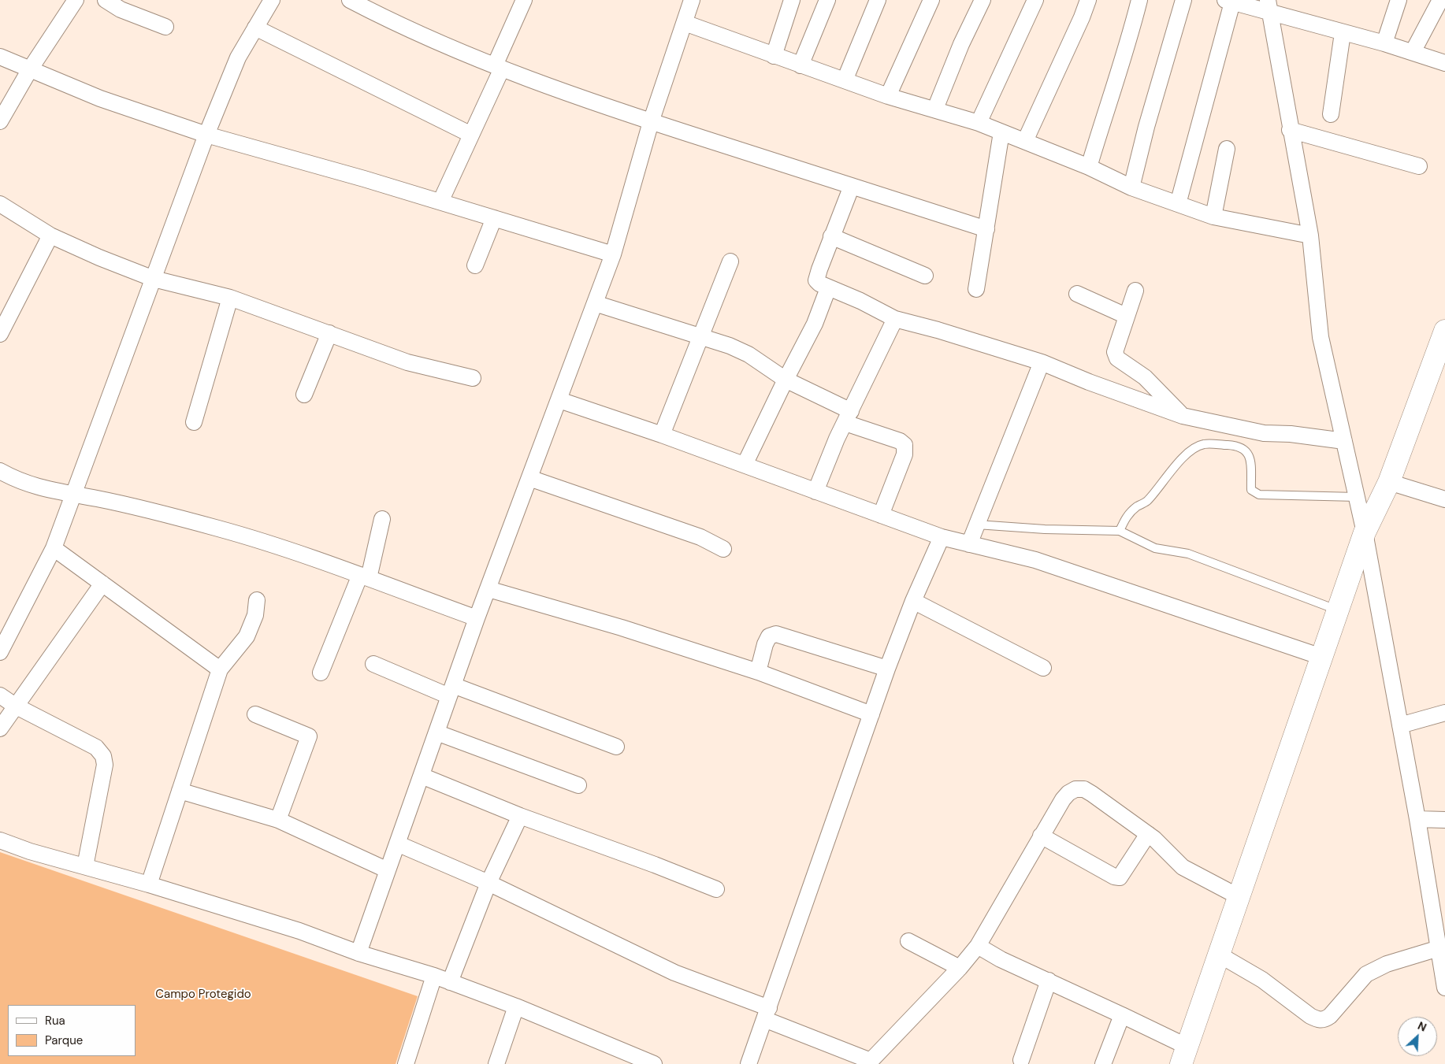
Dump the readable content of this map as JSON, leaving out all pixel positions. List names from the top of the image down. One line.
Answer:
{"parks":["Campo Protegido"],"legend":["Rua","Parque"],"north":"top right"}
